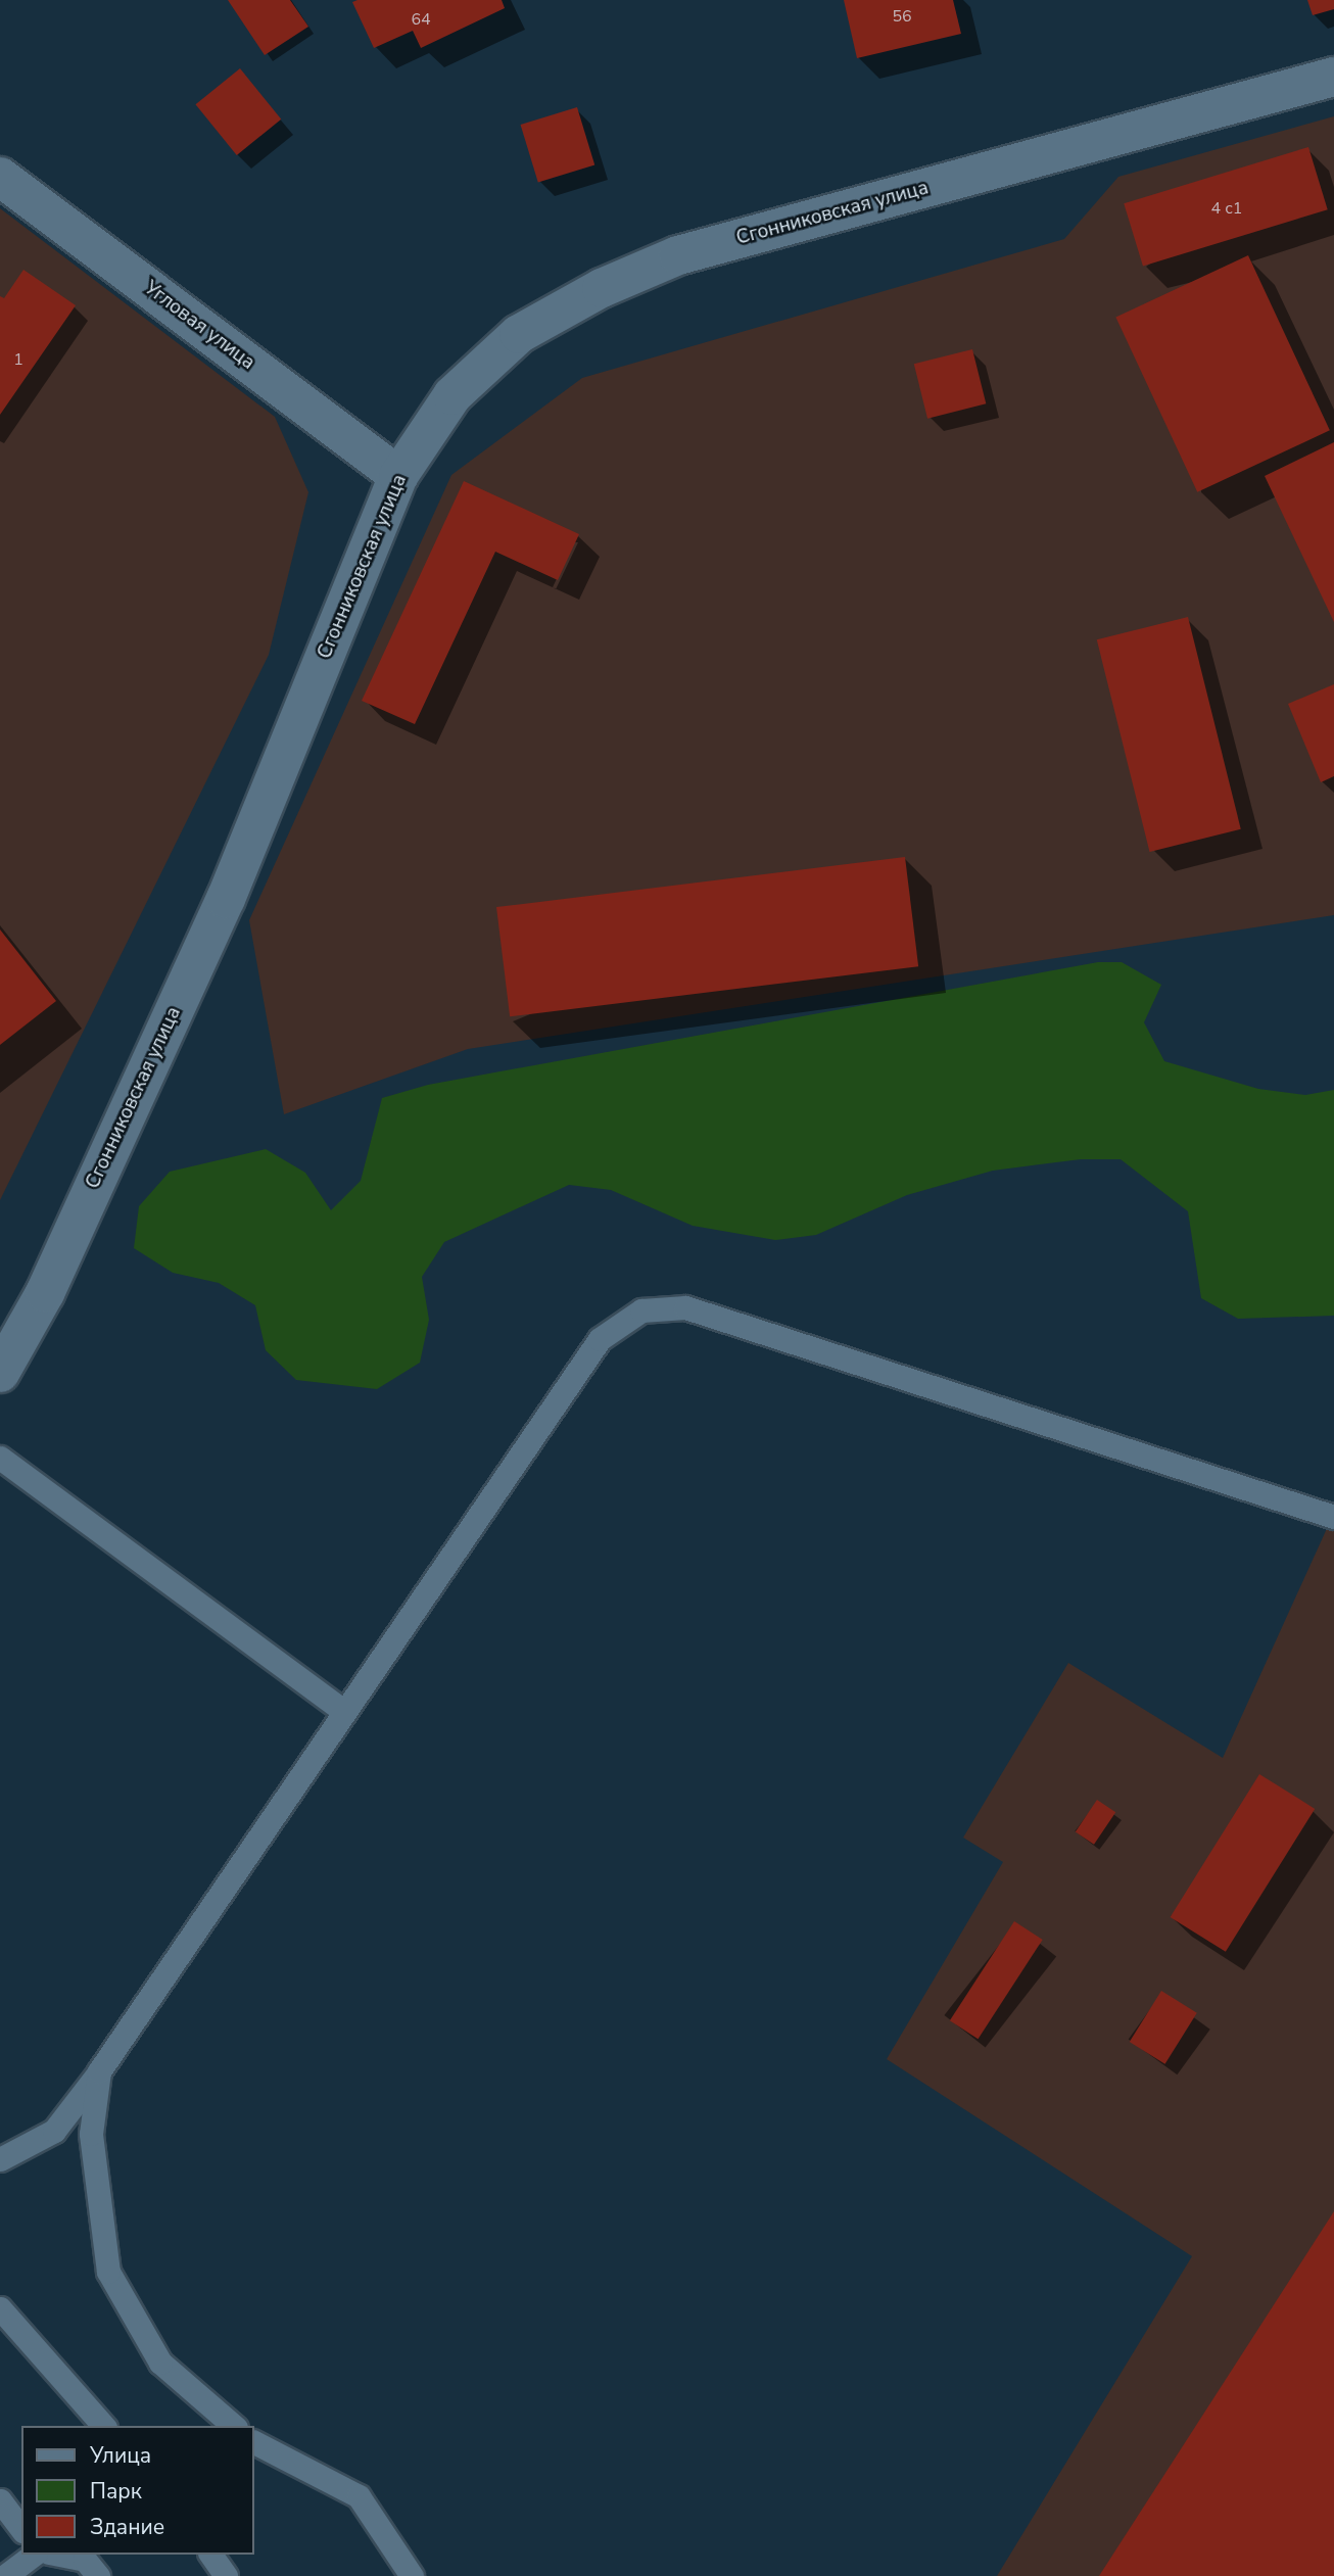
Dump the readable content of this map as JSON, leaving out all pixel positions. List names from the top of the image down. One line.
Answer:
{"streets":{"street":["Сгонниковская улица","Угловая улица"]},"crossings":[["Сгонниковская улица","Угловая улица"]],"house_numbers":["56","64","4 с1","1"],"legend":["Улица","Парк","Здание"]}
